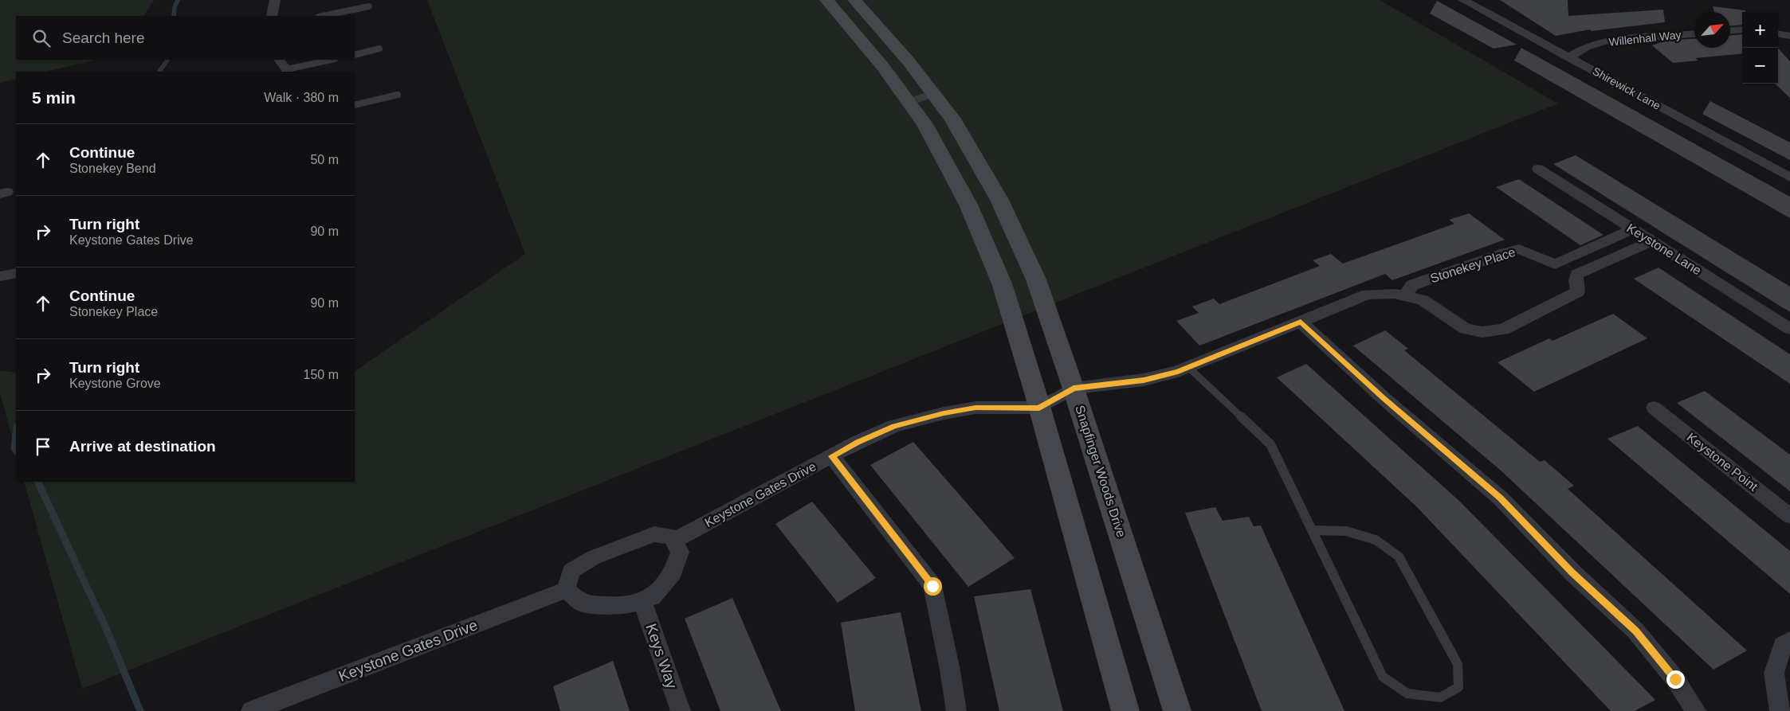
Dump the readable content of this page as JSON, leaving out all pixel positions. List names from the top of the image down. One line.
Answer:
{"streets":{"main road":["Snapfinger Woods Drive"],"street":["Willenhall Way","Shirewick Lane","Keystone Lane","Stonekey Place","Keystone Point","Keystone Gates Drive","Keys Way"]},"crossings":[["Willenhall Way","Shirewick Lane"],["Keystone Lane","Stonekey Place"],["Stonekey Place","Snapfinger Woods Drive"],["Stonekey Place","Keystone Gates Drive"],["Snapfinger Woods Drive","Keystone Gates Drive"]],"north":"top right","page":{"map_buttons":["+","−"],"search":"Search here","heading":["5 min","Walk · 380 m"],"list":[["Continue","Stonekey Bend","50 m"],["Turn right","Keystone Gates Drive","90 m"],["Continue","Stonekey Place","90 m"],["Turn right","Keystone Grove","150 m"],"Arrive at destination"]}}
